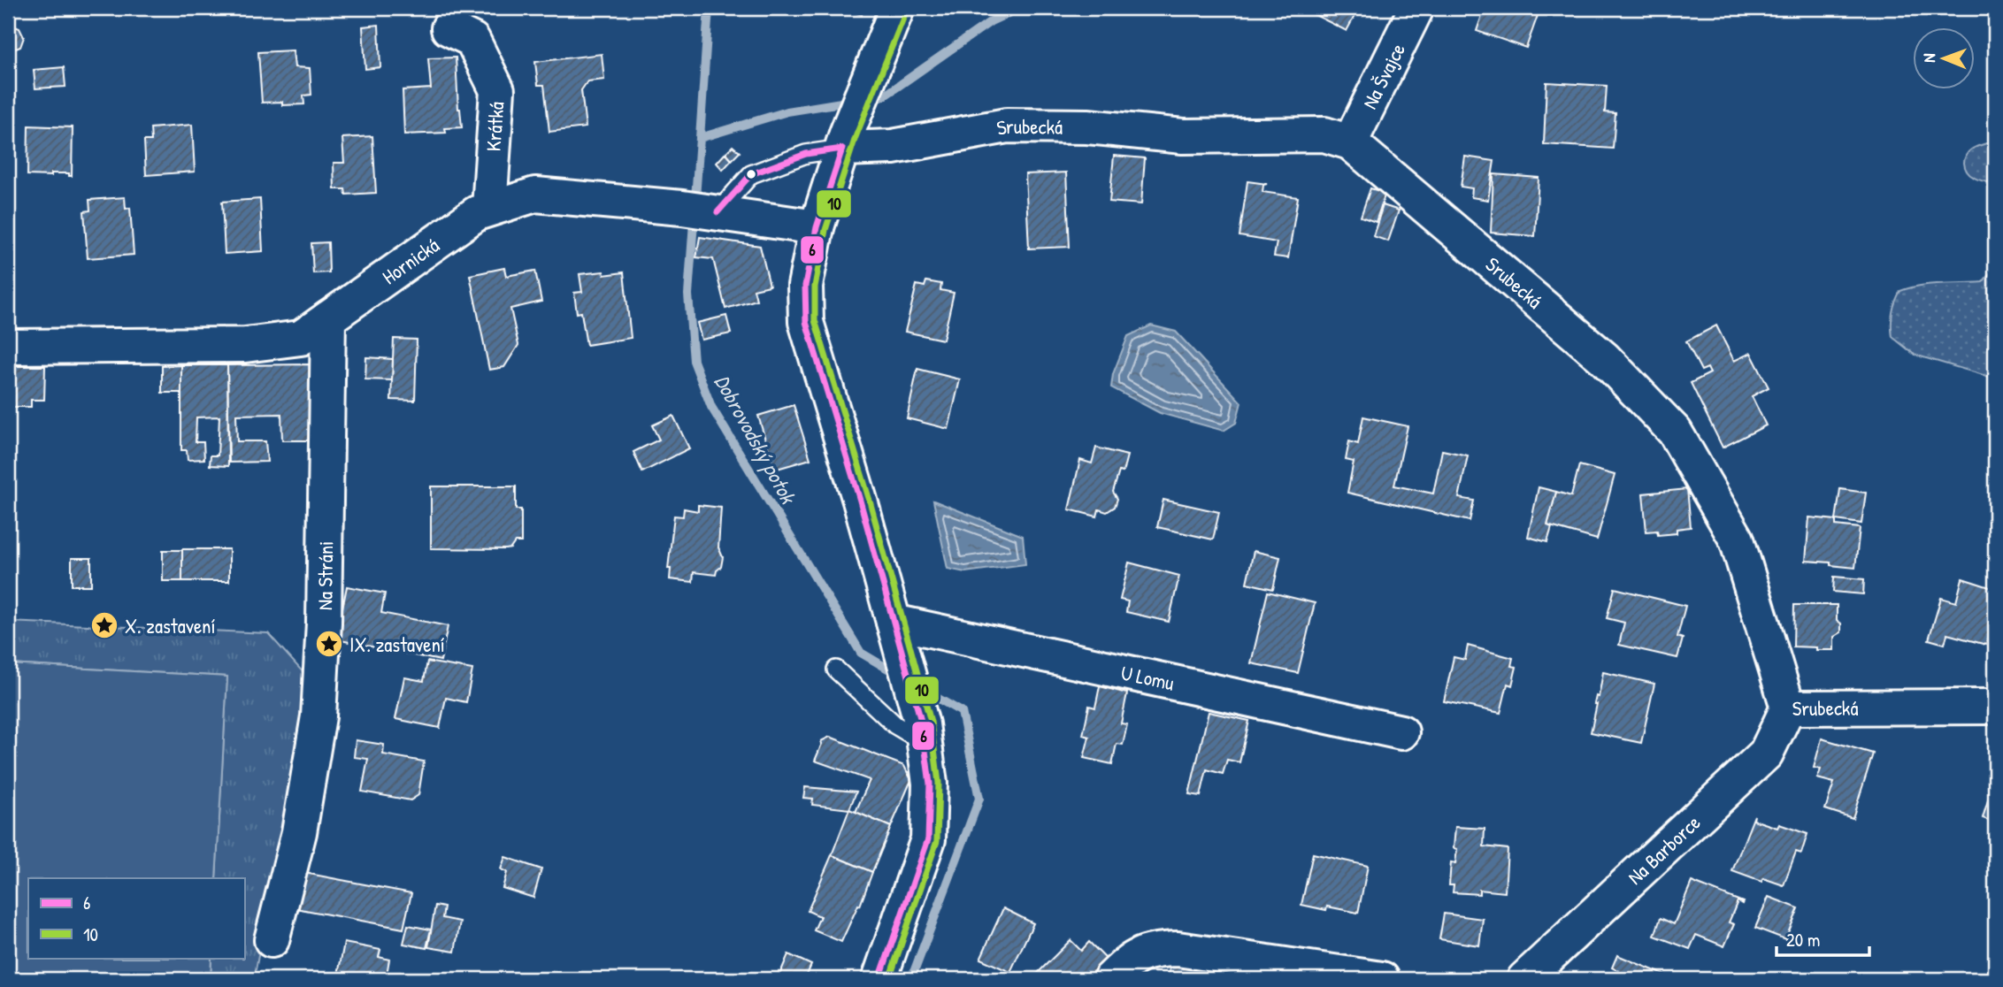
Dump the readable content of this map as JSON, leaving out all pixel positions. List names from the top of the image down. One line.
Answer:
{"streets":{"street":["Na Švajce","Krátká","Srubecká","Hornická","Na Stráni","U Lomu","Na Barborce"]},"crossings":[["Na Švajce","Srubecká"],["Krátká","Hornická"],["Srubecká","Na Barborce"],["Hornická","Na Stráni"]],"water":["Dobrovodský potok"],"places":{"place":["X. zastavení","IX. zastavení"]},"lines":["transit line 10","transit line 6"],"legend":["6","10"],"scale_bar":"20 m","north":"left"}
